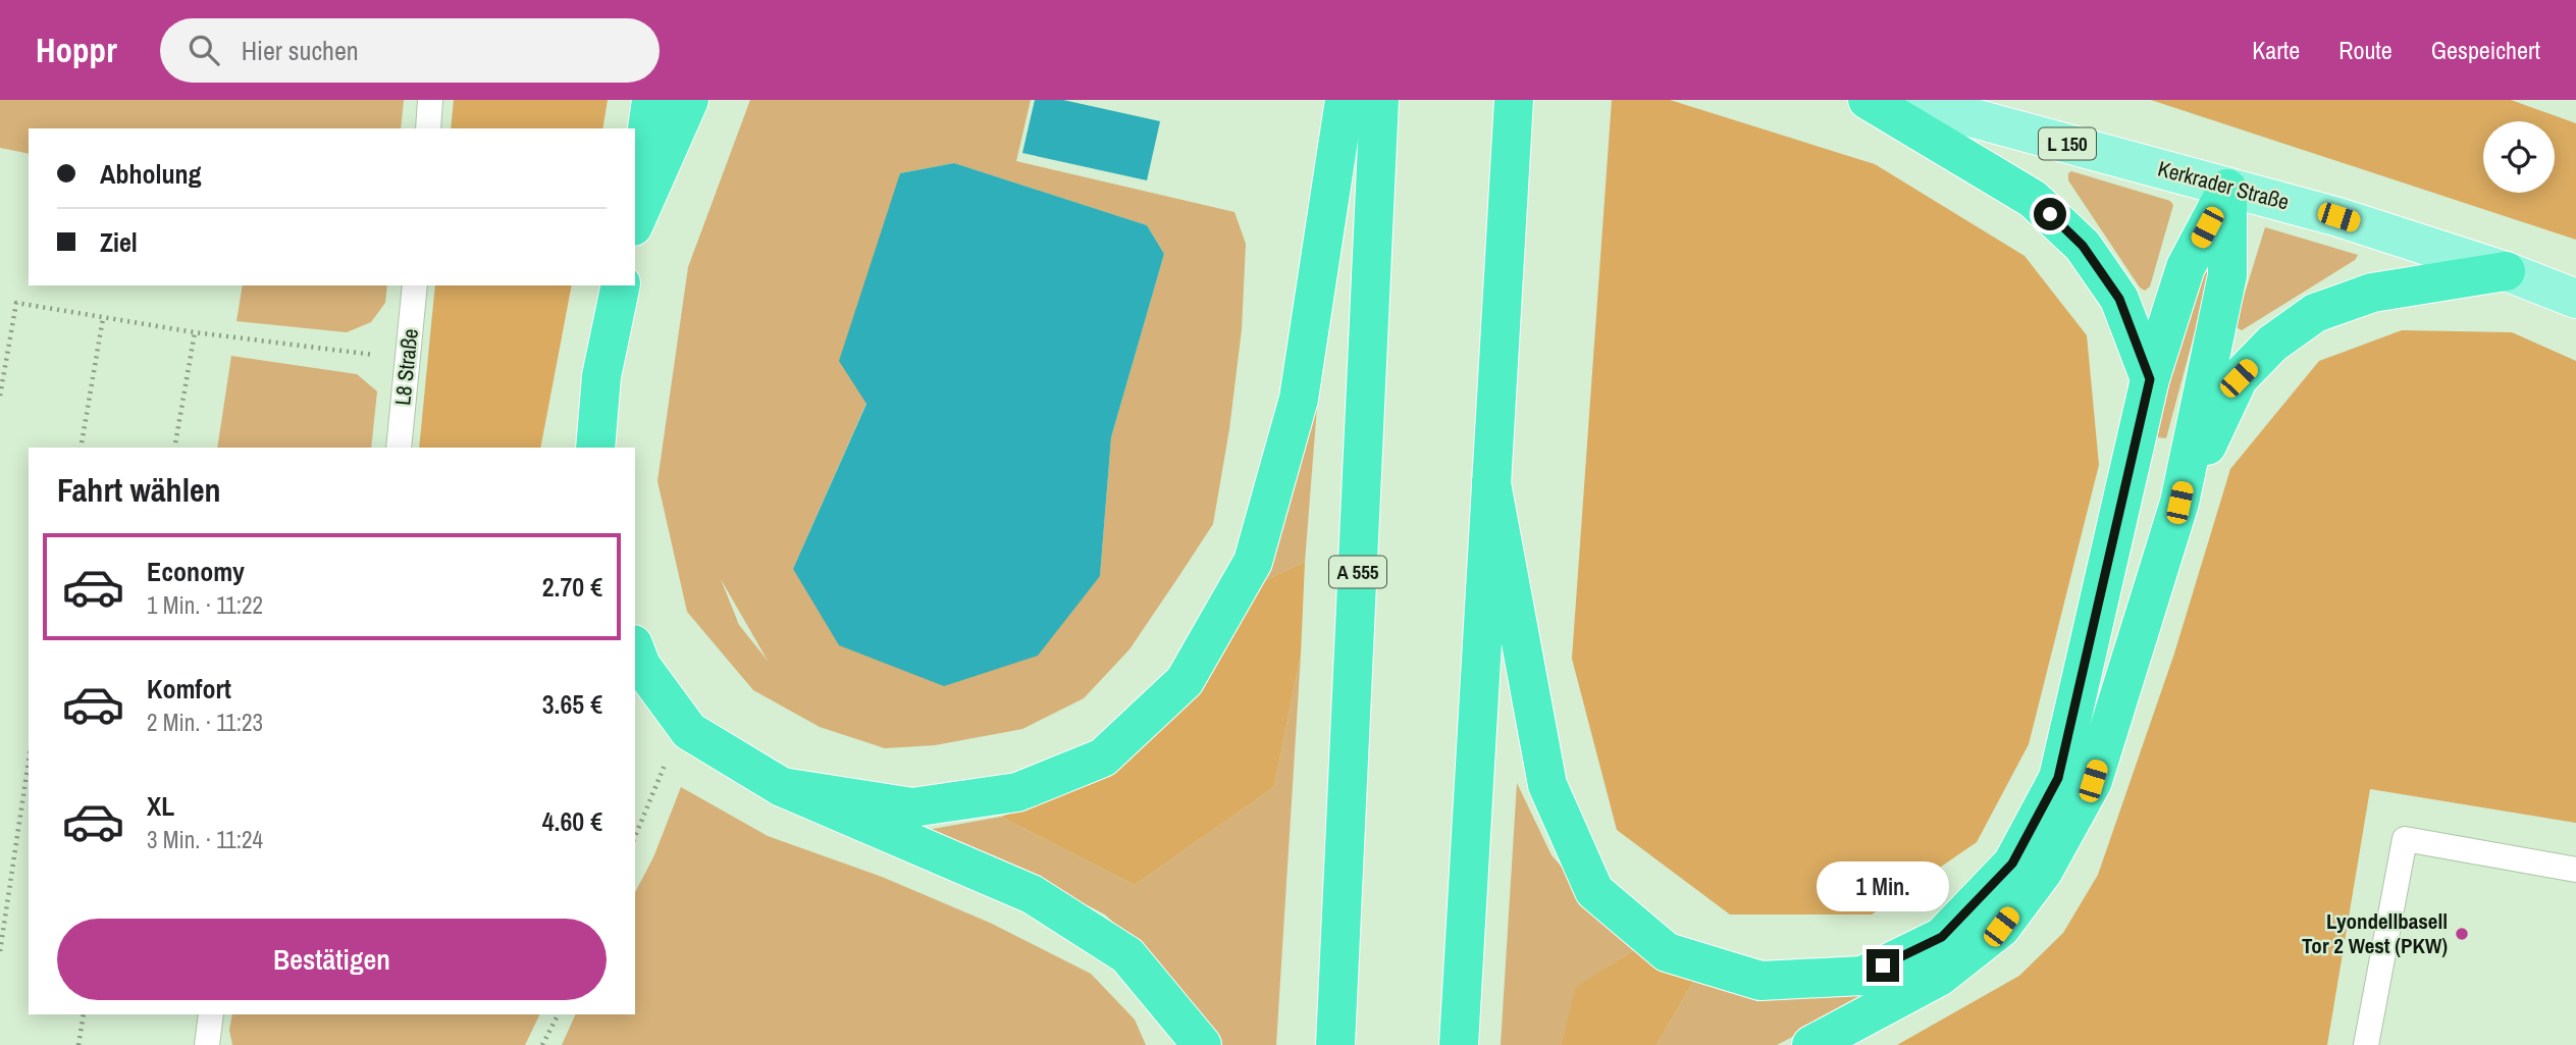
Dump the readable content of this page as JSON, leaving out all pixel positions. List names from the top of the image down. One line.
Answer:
{"streets":{"highway":["A 555"],"main road":["L 150","Kerkrader Straße"],"lane":["L8 Straße"]},"places":["Lyondellbasell Tor 2 West (PKW)"],"page":{"header":"Hoppr","search":"Hier suchen","nav":["Karte","Route","Gespeichert"],"banner":["Abholung","Ziel"],"heading":"Fahrt wählen","list":[{"name":"Economy","note":"1 Min. · 11:22","value":"2.70 €"},{"name":"Komfort","note":"2 Min. · 11:23","value":"3.65 €"},{"name":"XL","note":"3 Min. · 11:24","value":"4.60 €"}],"bubble":"1 Min.","buttons":"Bestätigen"}}
